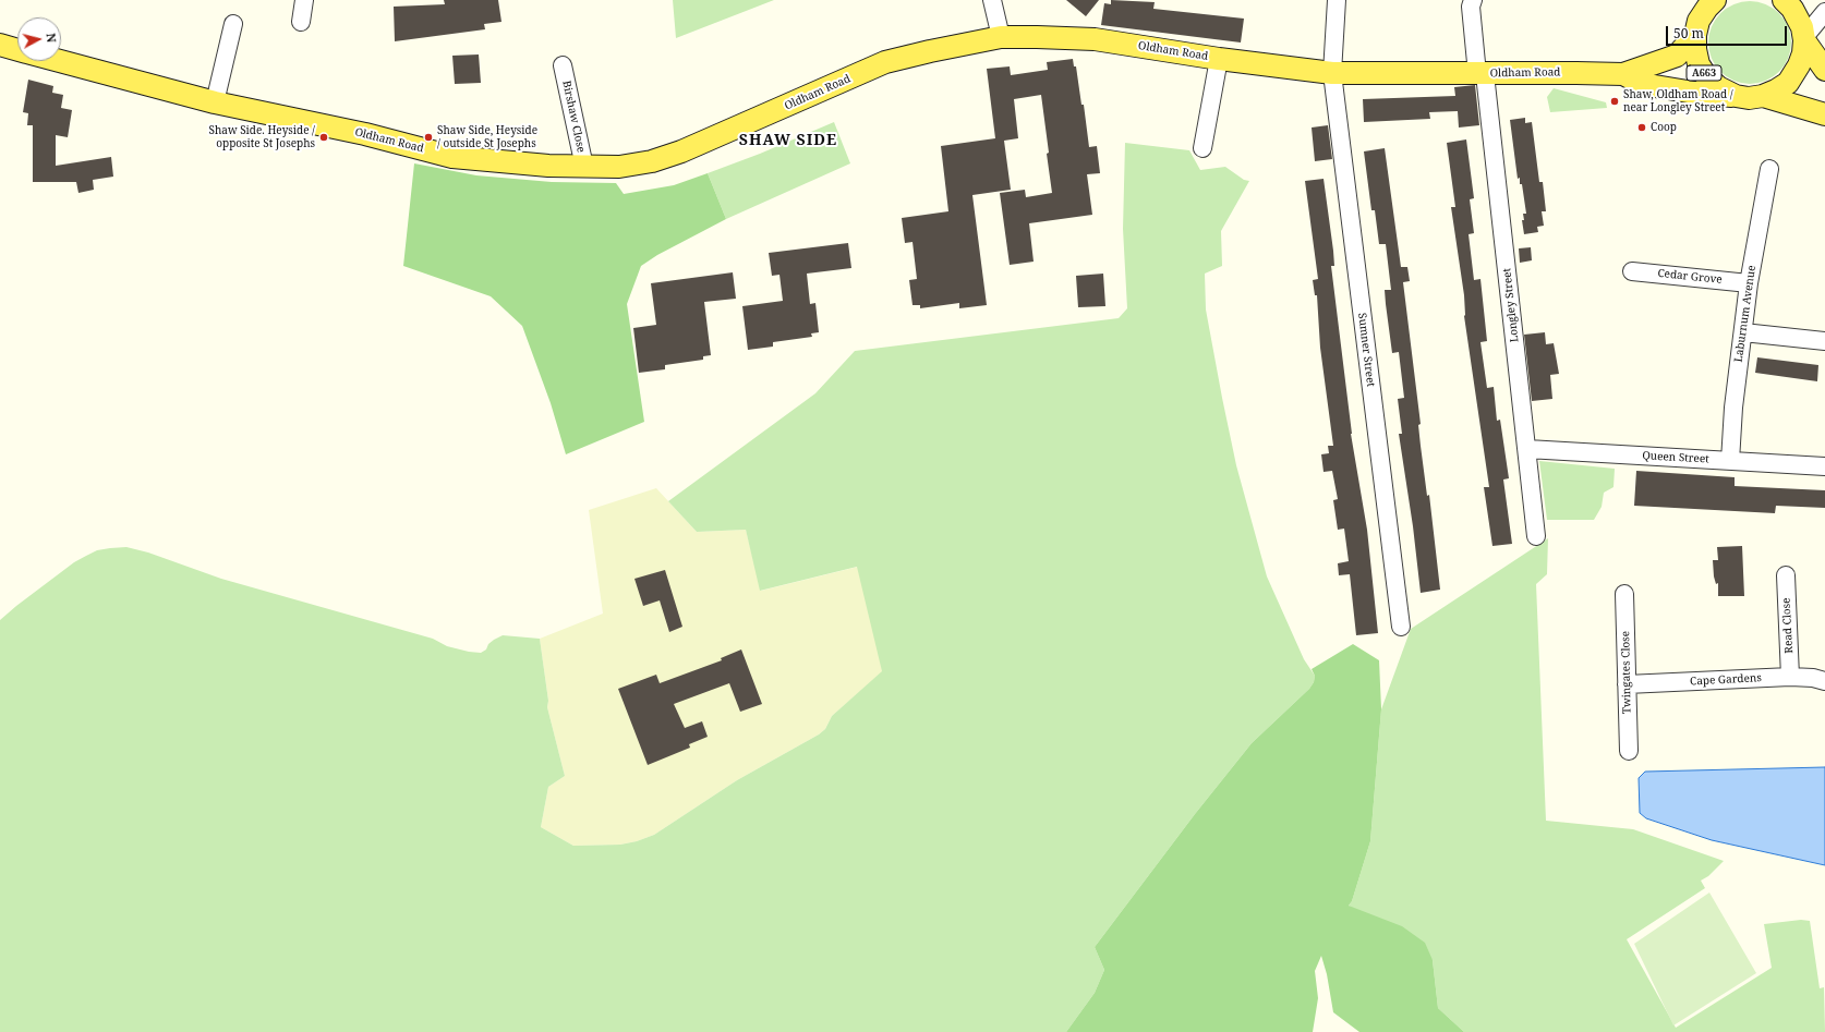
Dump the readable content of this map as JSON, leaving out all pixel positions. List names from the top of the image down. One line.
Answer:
{"streets":{"main road":["Oldham Road","A663"],"street":["Birshaw Close","Cedar Grove","Longley Street","Laburnum Avenue","Sumner Street","Queen Street","Read Close","Twingates Close","Cape Gardens"]},"crossings":[["Oldham Road","A663"],["Oldham Road","Birshaw Close"],["Oldham Road","Longley Street"],["Oldham Road","Sumner Street"],["Cedar Grove","Laburnum Avenue"],["Longley Street","Queen Street"],["Laburnum Avenue","Queen Street"],["Read Close","Cape Gardens"],["Twingates Close","Cape Gardens"]],"districts":["SHAW SIDE"],"places":["Shaw, Oldham Road / near Longley Street","Coop","Shaw Side. Heyside / opposite St Josephs","Shaw Side, Heyside / outside St Josephs"],"scale_bar":"50 m","north":"right"}
